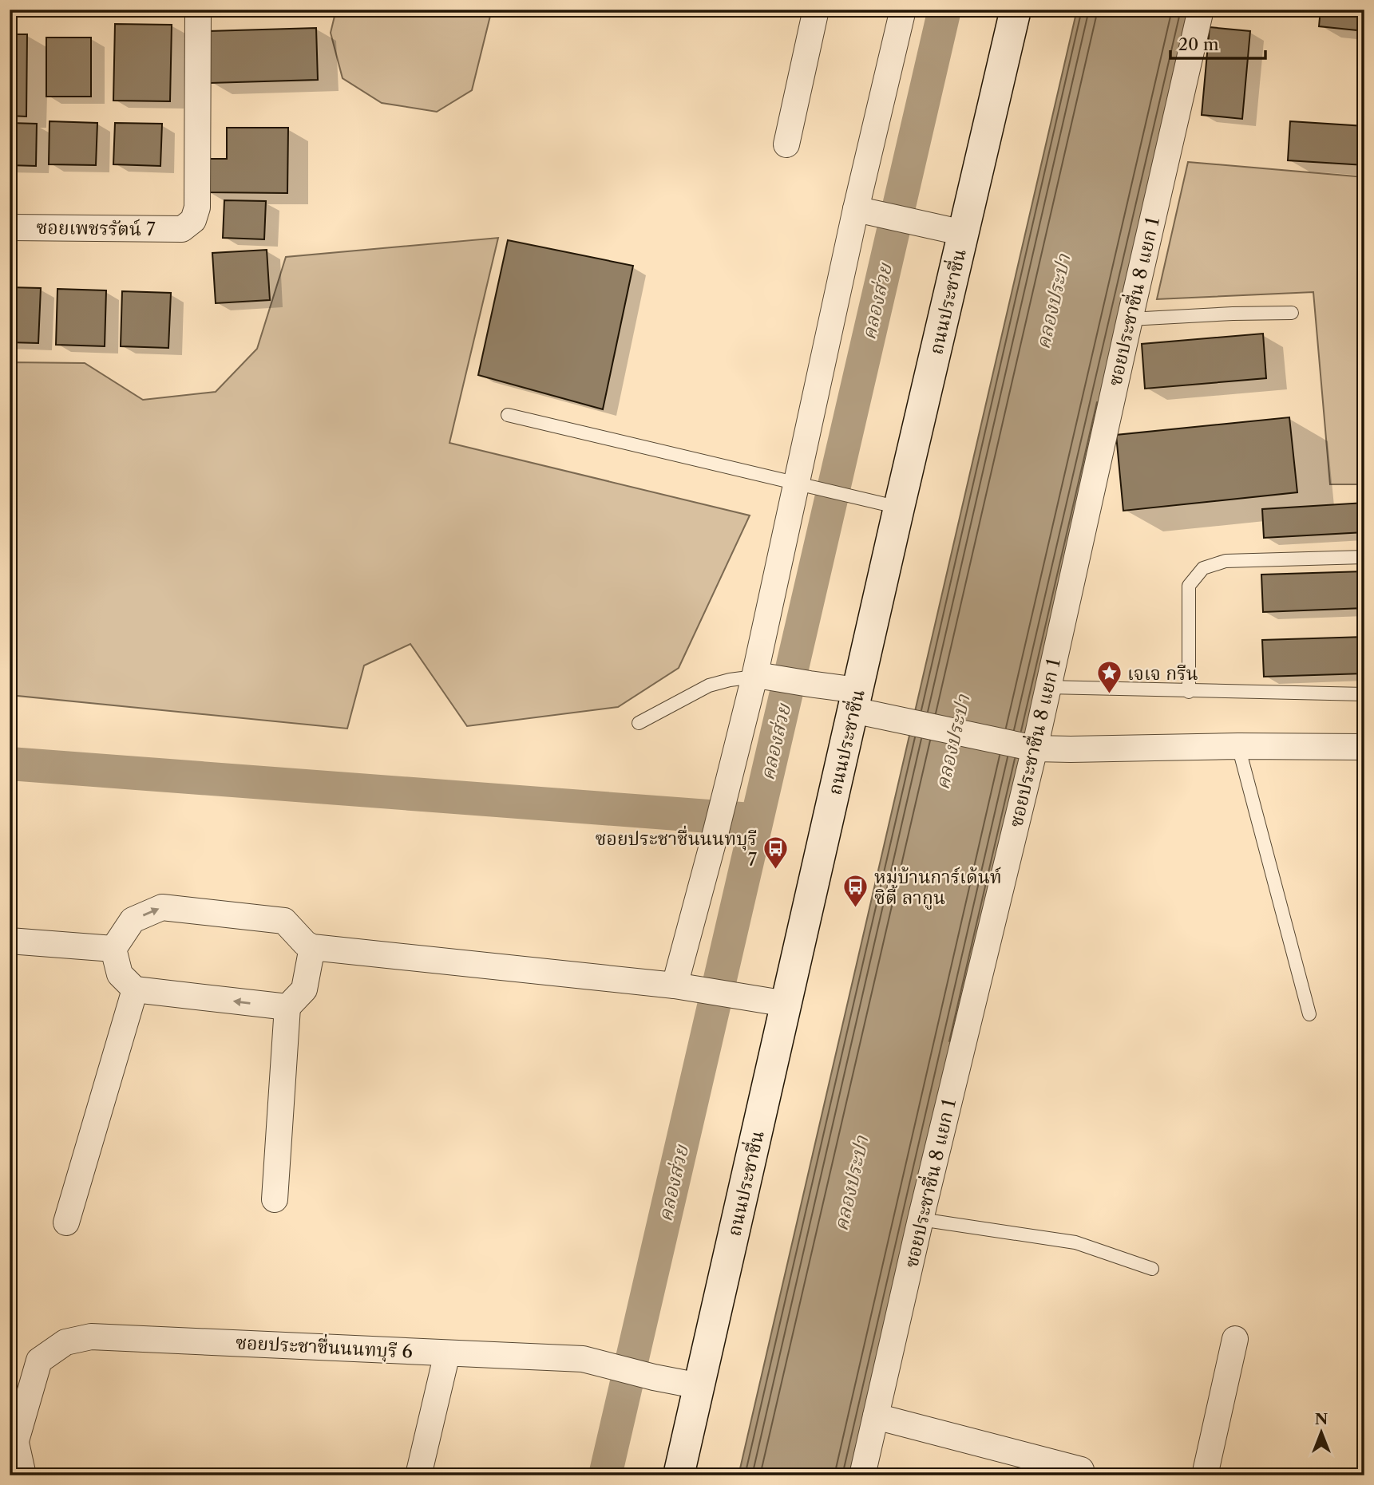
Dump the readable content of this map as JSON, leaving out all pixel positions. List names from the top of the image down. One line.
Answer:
{"streets":{"main road":["ถนนประชาชื่น"],"street":["ซอยเพชรรัตน์ 7","ซอยประชาชื่น 8 แยก 1","ซอยประชาชื่นนนทบุรี 6"]},"crossings":[["ถนนประชาชื่น","ซอยประชาชื่นนนทบุรี 6"]],"water":["คลองส่วย","คลองประปา"],"places":{"place":["เจเจ กรีน"],"bus stop":["ซอยประชาชื่นนนทบุรี 7","หมู่บ้านการ์เด้นท์ ซิตี้ ลากูน"]},"scale_bar":"20 m","north":"top"}
